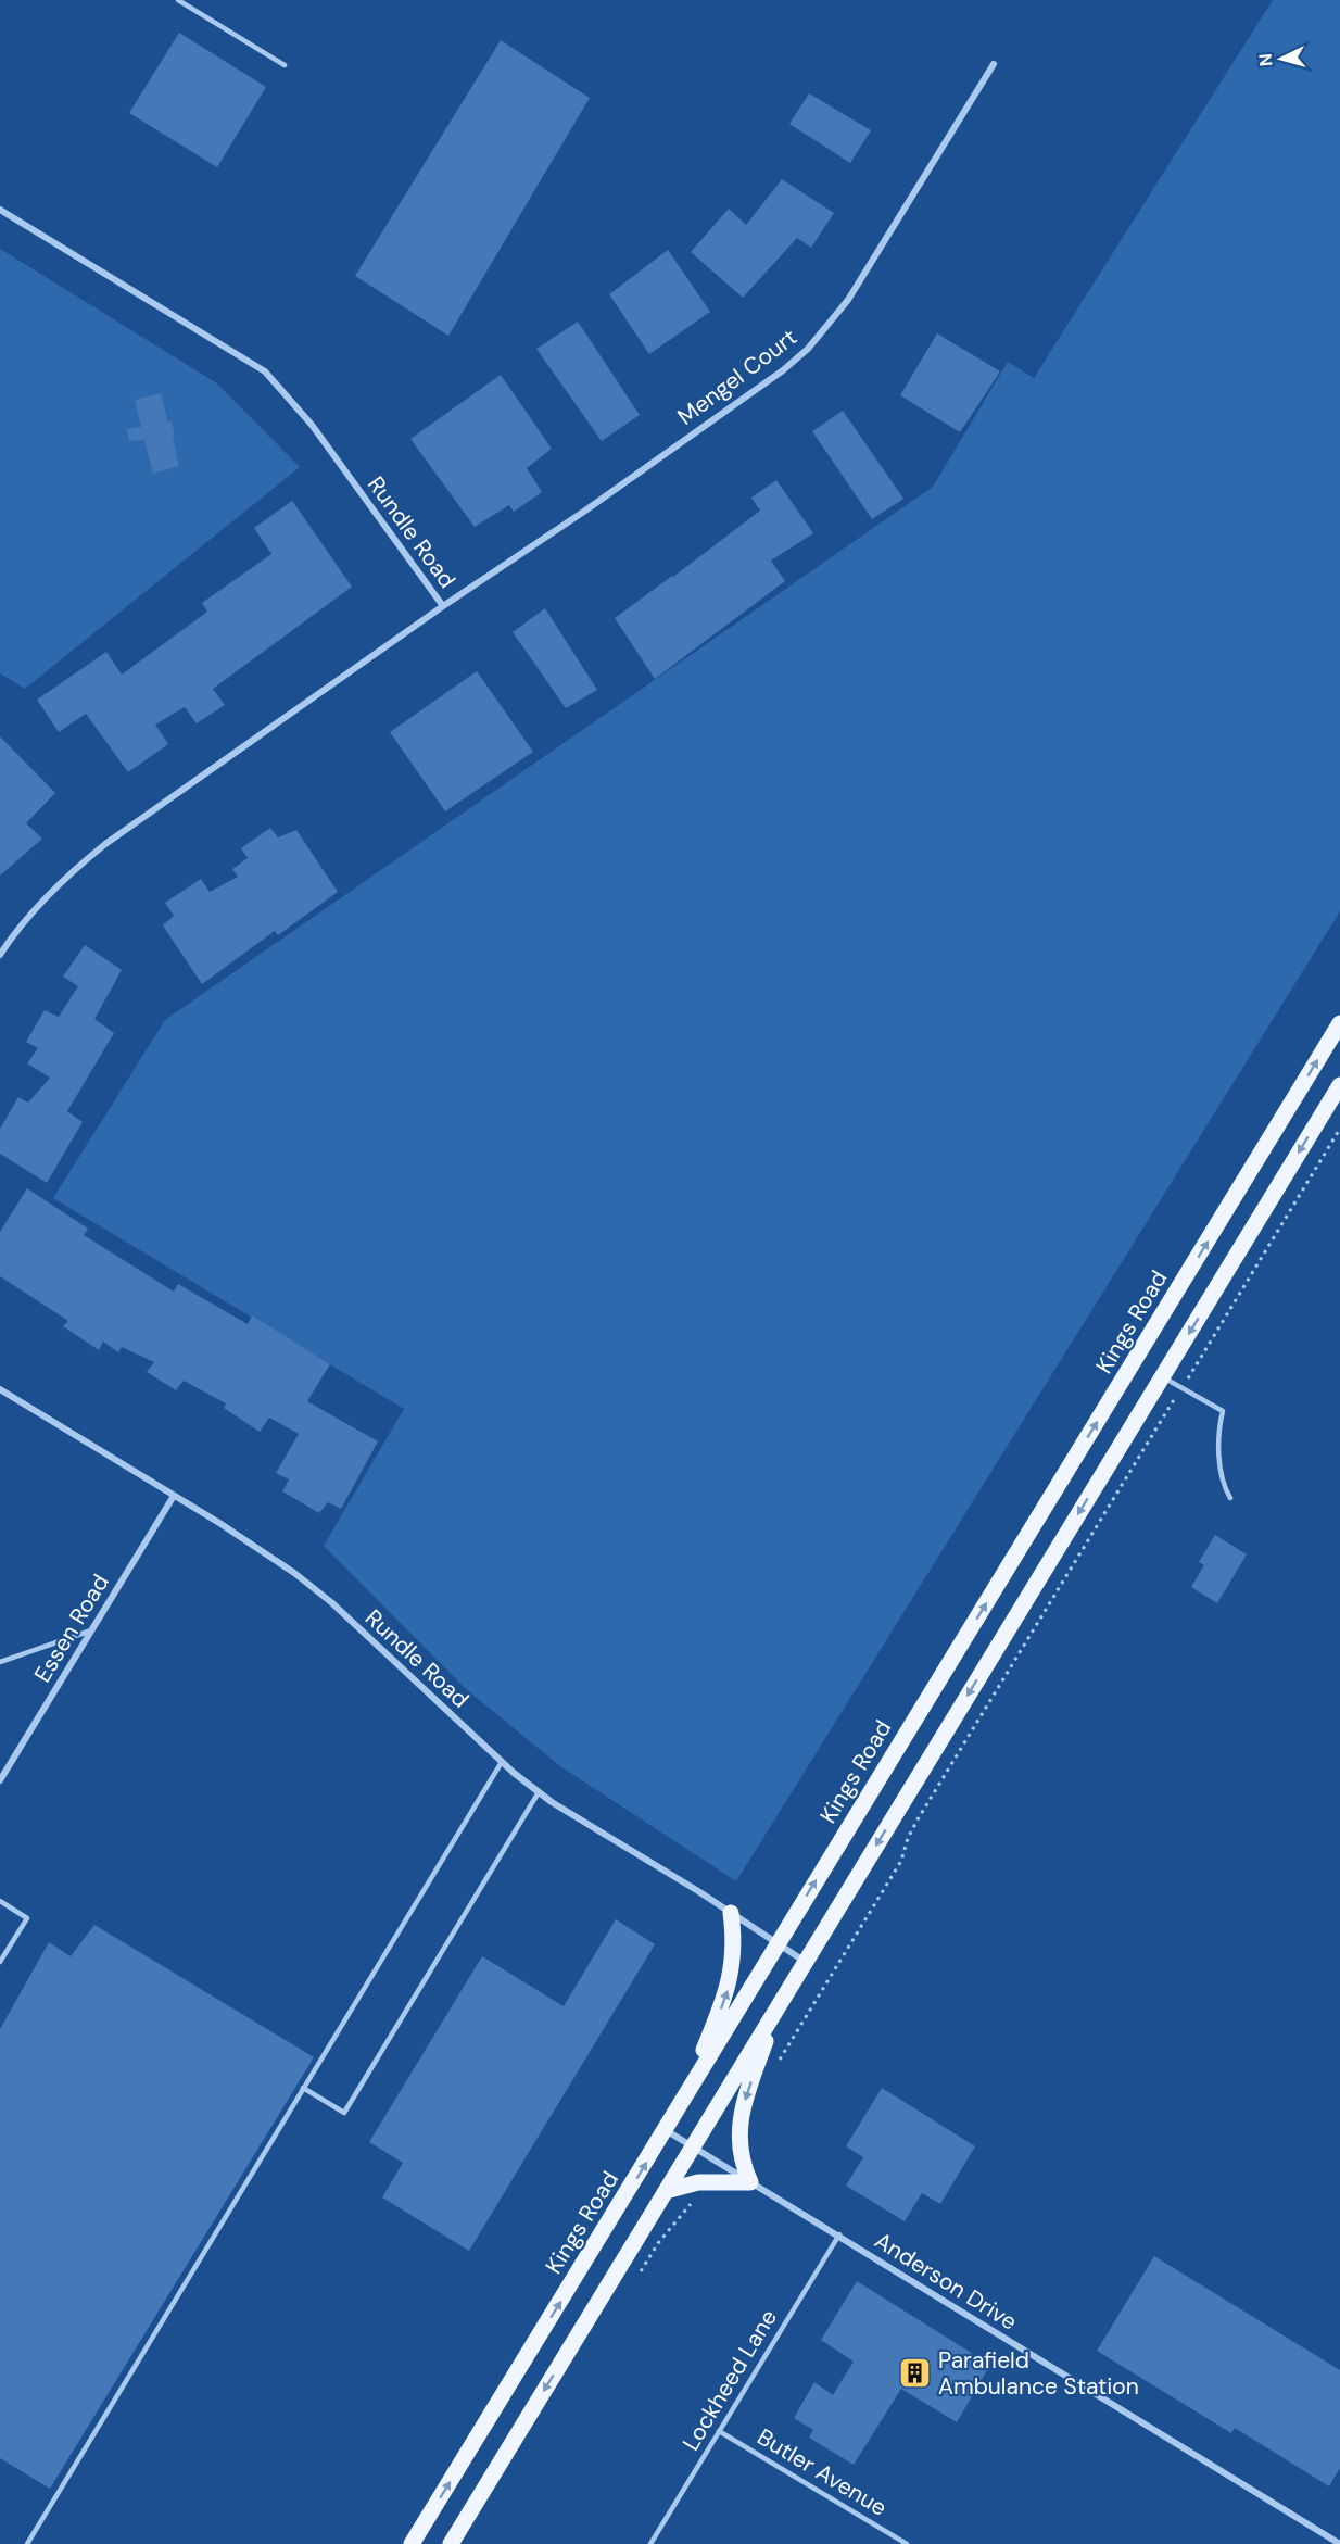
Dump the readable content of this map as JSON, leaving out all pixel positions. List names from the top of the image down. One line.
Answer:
{"streets":{"main road":["Kings Road"],"street":["Mengel Court","Rundle Road","Essen Road","Anderson Drive"],"lane":["Lockheed Lane","Butler Avenue"]},"crossings":[["Mengel Court","Rundle Road"],["Rundle Road","Kings Road"],["Rundle Road","Essen Road"],["Kings Road","Anderson Drive"],["Anderson Drive","Lockheed Lane"],["Lockheed Lane","Butler Avenue"]],"places":{"building":["Parafield Ambulance Station"]},"north":"left"}
